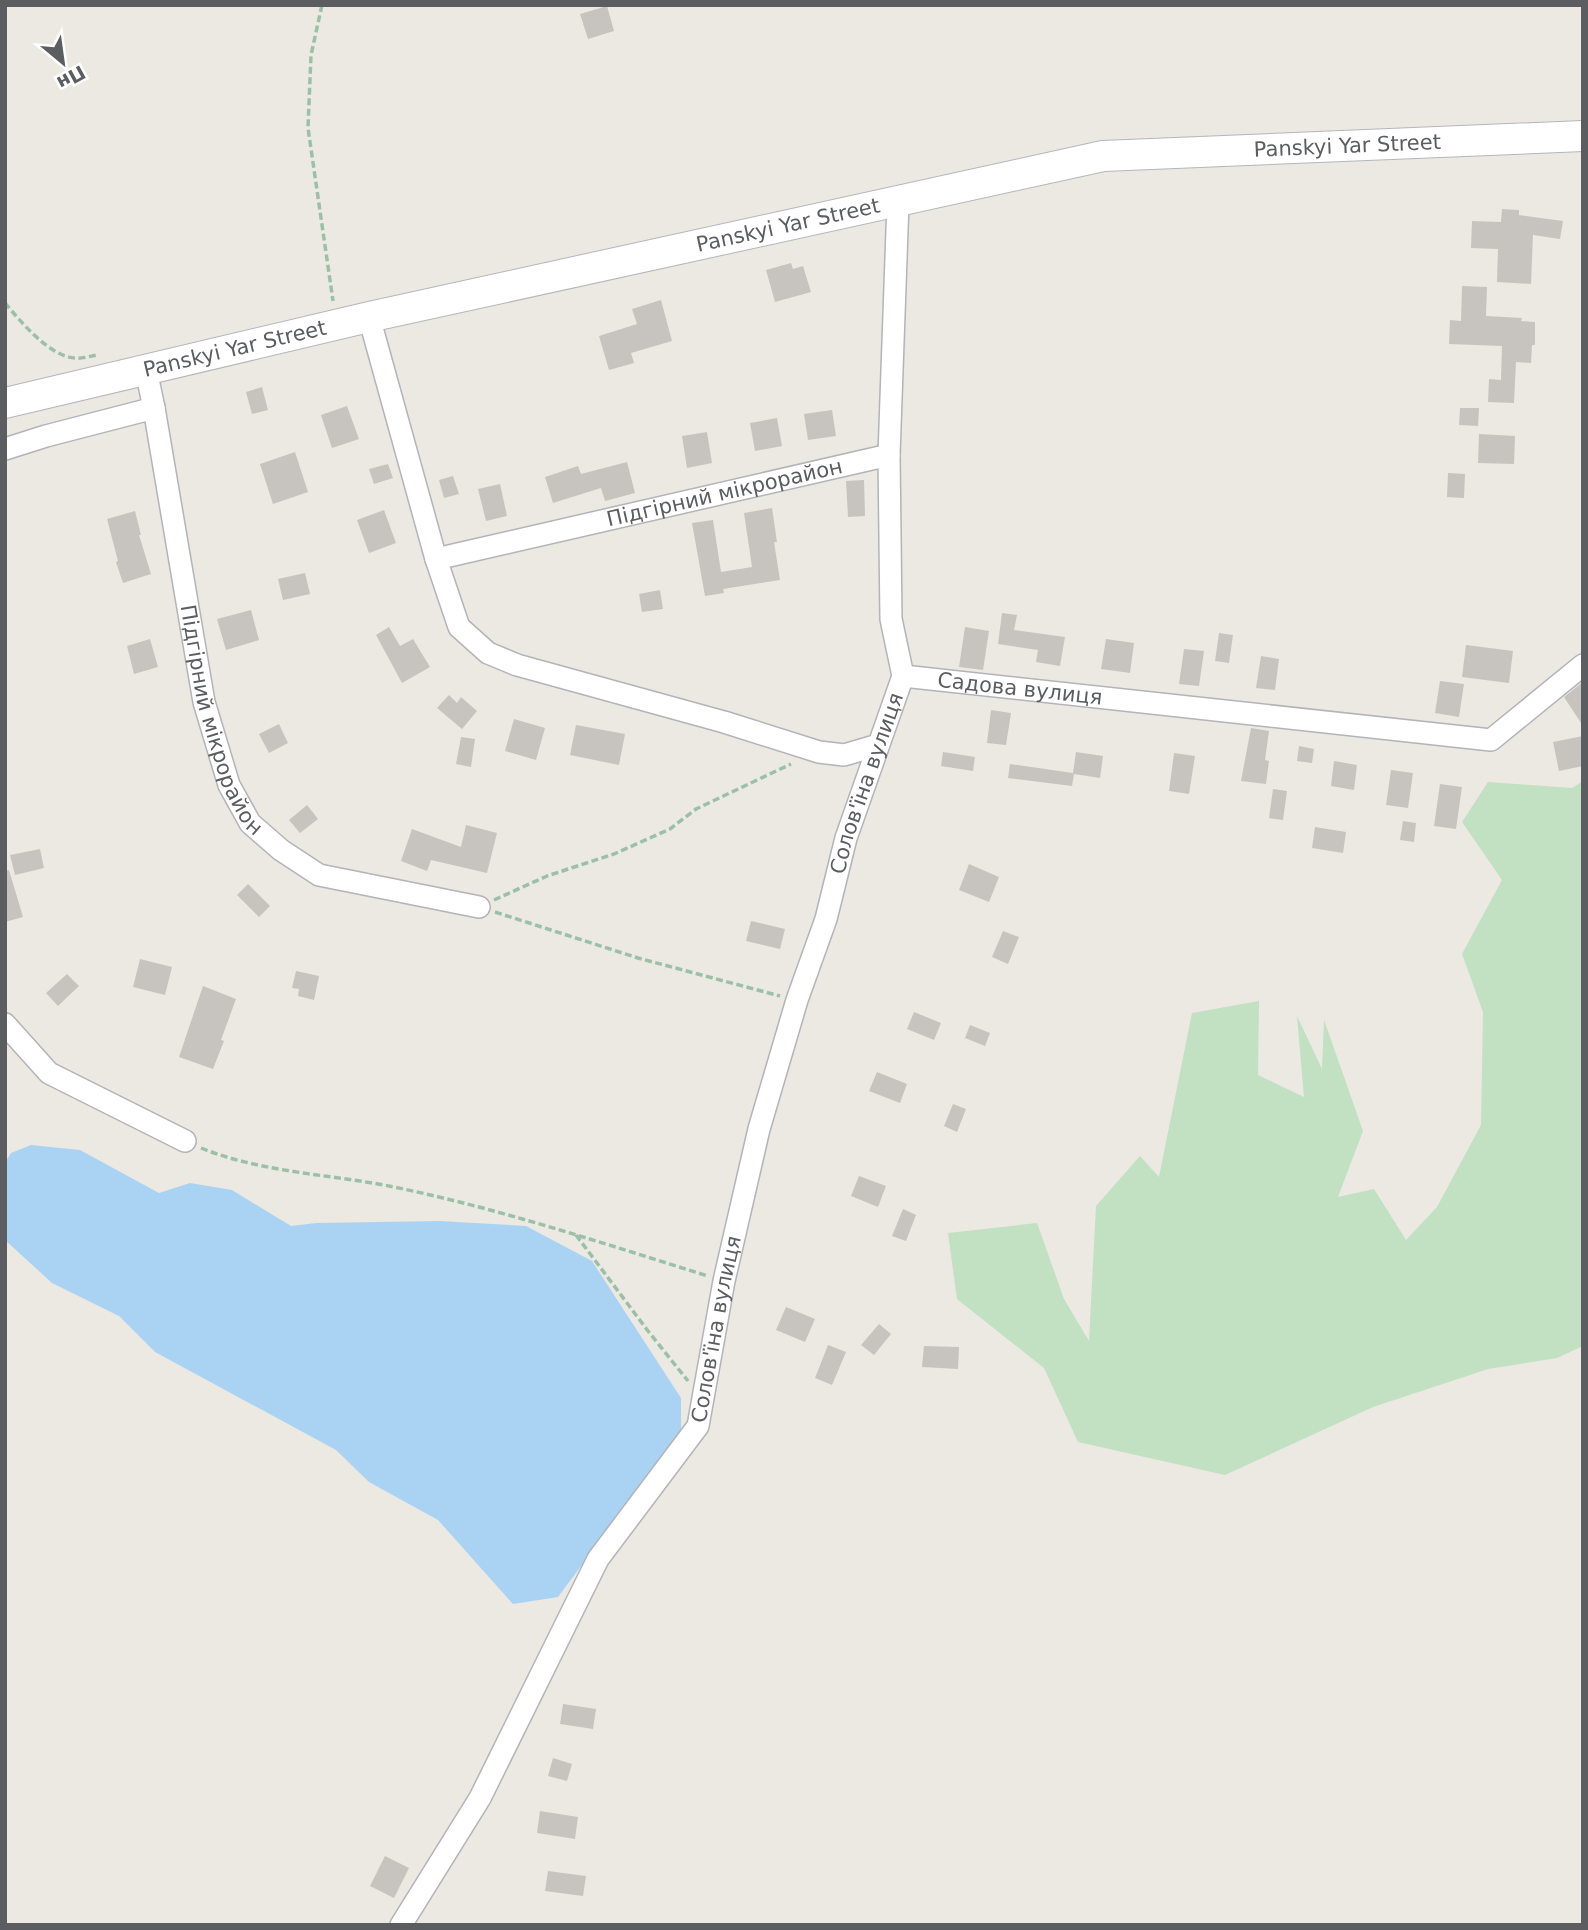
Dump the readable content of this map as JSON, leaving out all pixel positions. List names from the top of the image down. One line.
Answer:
{"streets":{"street":["Panskyi Yar Street","Підгірний мікрорайон","Садова вулиця","Солов'їна вулиця"]},"crossings":[["Panskyi Yar Street","Підгірний мікрорайон"],["Садова вулиця","Солов'їна вулиця"]],"north":"bottom right"}
